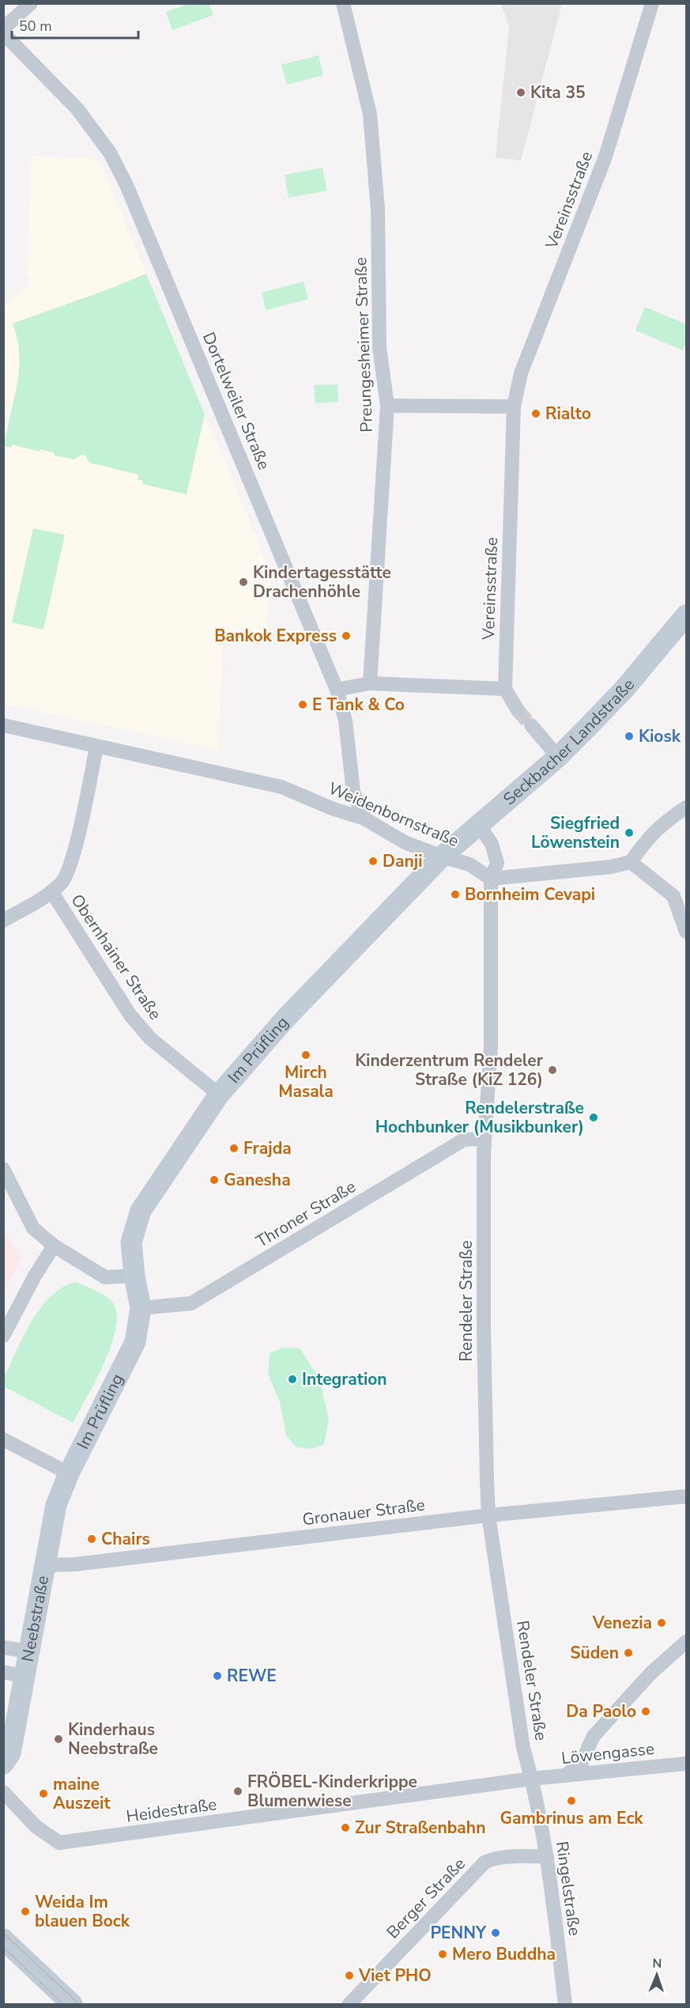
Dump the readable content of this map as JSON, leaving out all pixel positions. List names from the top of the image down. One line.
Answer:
{"streets":{"main road":["Seckbacher Landstraße","Im Prüfling","Neebstraße"],"street":["Vereinsstraße","Preungesheimer Straße","Dortelweiler Straße","Weidenbornstraße","Obernhainer Straße","Throner Straße","Rendeler Straße","Gronauer Straße","Löwengasse","Heidestraße","Ringelstraße","Berger Straße"]},"crossings":[["Dortelweiler Straße","Weidenbornstraße"],["Seckbacher Landstraße","Weidenbornstraße"],["Seckbacher Landstraße","Im Prüfling"],["Seckbacher Landstraße","Rendeler Straße"],["Weidenbornstraße","Im Prüfling"],["Weidenbornstraße","Rendeler Straße"],["Obernhainer Straße","Im Prüfling"],["Im Prüfling","Throner Straße"],["Im Prüfling","Neebstraße"],["Throner Straße","Rendeler Straße"],["Rendeler Straße","Gronauer Straße"],["Rendeler Straße","Löwengasse"],["Rendeler Straße","Heidestraße"],["Rendeler Straße","Ringelstraße"],["Gronauer Straße","Neebstraße"],["Löwengasse","Heidestraße"],["Löwengasse","Ringelstraße"],["Heidestraße","Ringelstraße"],["Ringelstraße","Berger Straße"]],"places":["Kita 35","Rialto","Kindertagesstätte Drachenhöhle","Bankok Express","E Tank & Co","Kiosk","Siegfried Löwenstein","Danji","Bornheim Cevapi","Mirch Masala","Kinderzentrum Rendeler Straße (KiZ 126)","Rendelerstraße Hochbunker (Musikbunker)","Frajda","Ganesha","Integration","Chairs","Venezia","Süden","REWE","Da Paolo","Kinderhaus Neebstraße","FRÖBEL-Kinderkrippe Blumenwiese","maine Auszeit","Gambrinus am Eck","Zur Straßenbahn","Weida Im blauen Bock","PENNY","Mero Buddha","Viet PHO"],"scale_bar":"50 m","north":"top"}
